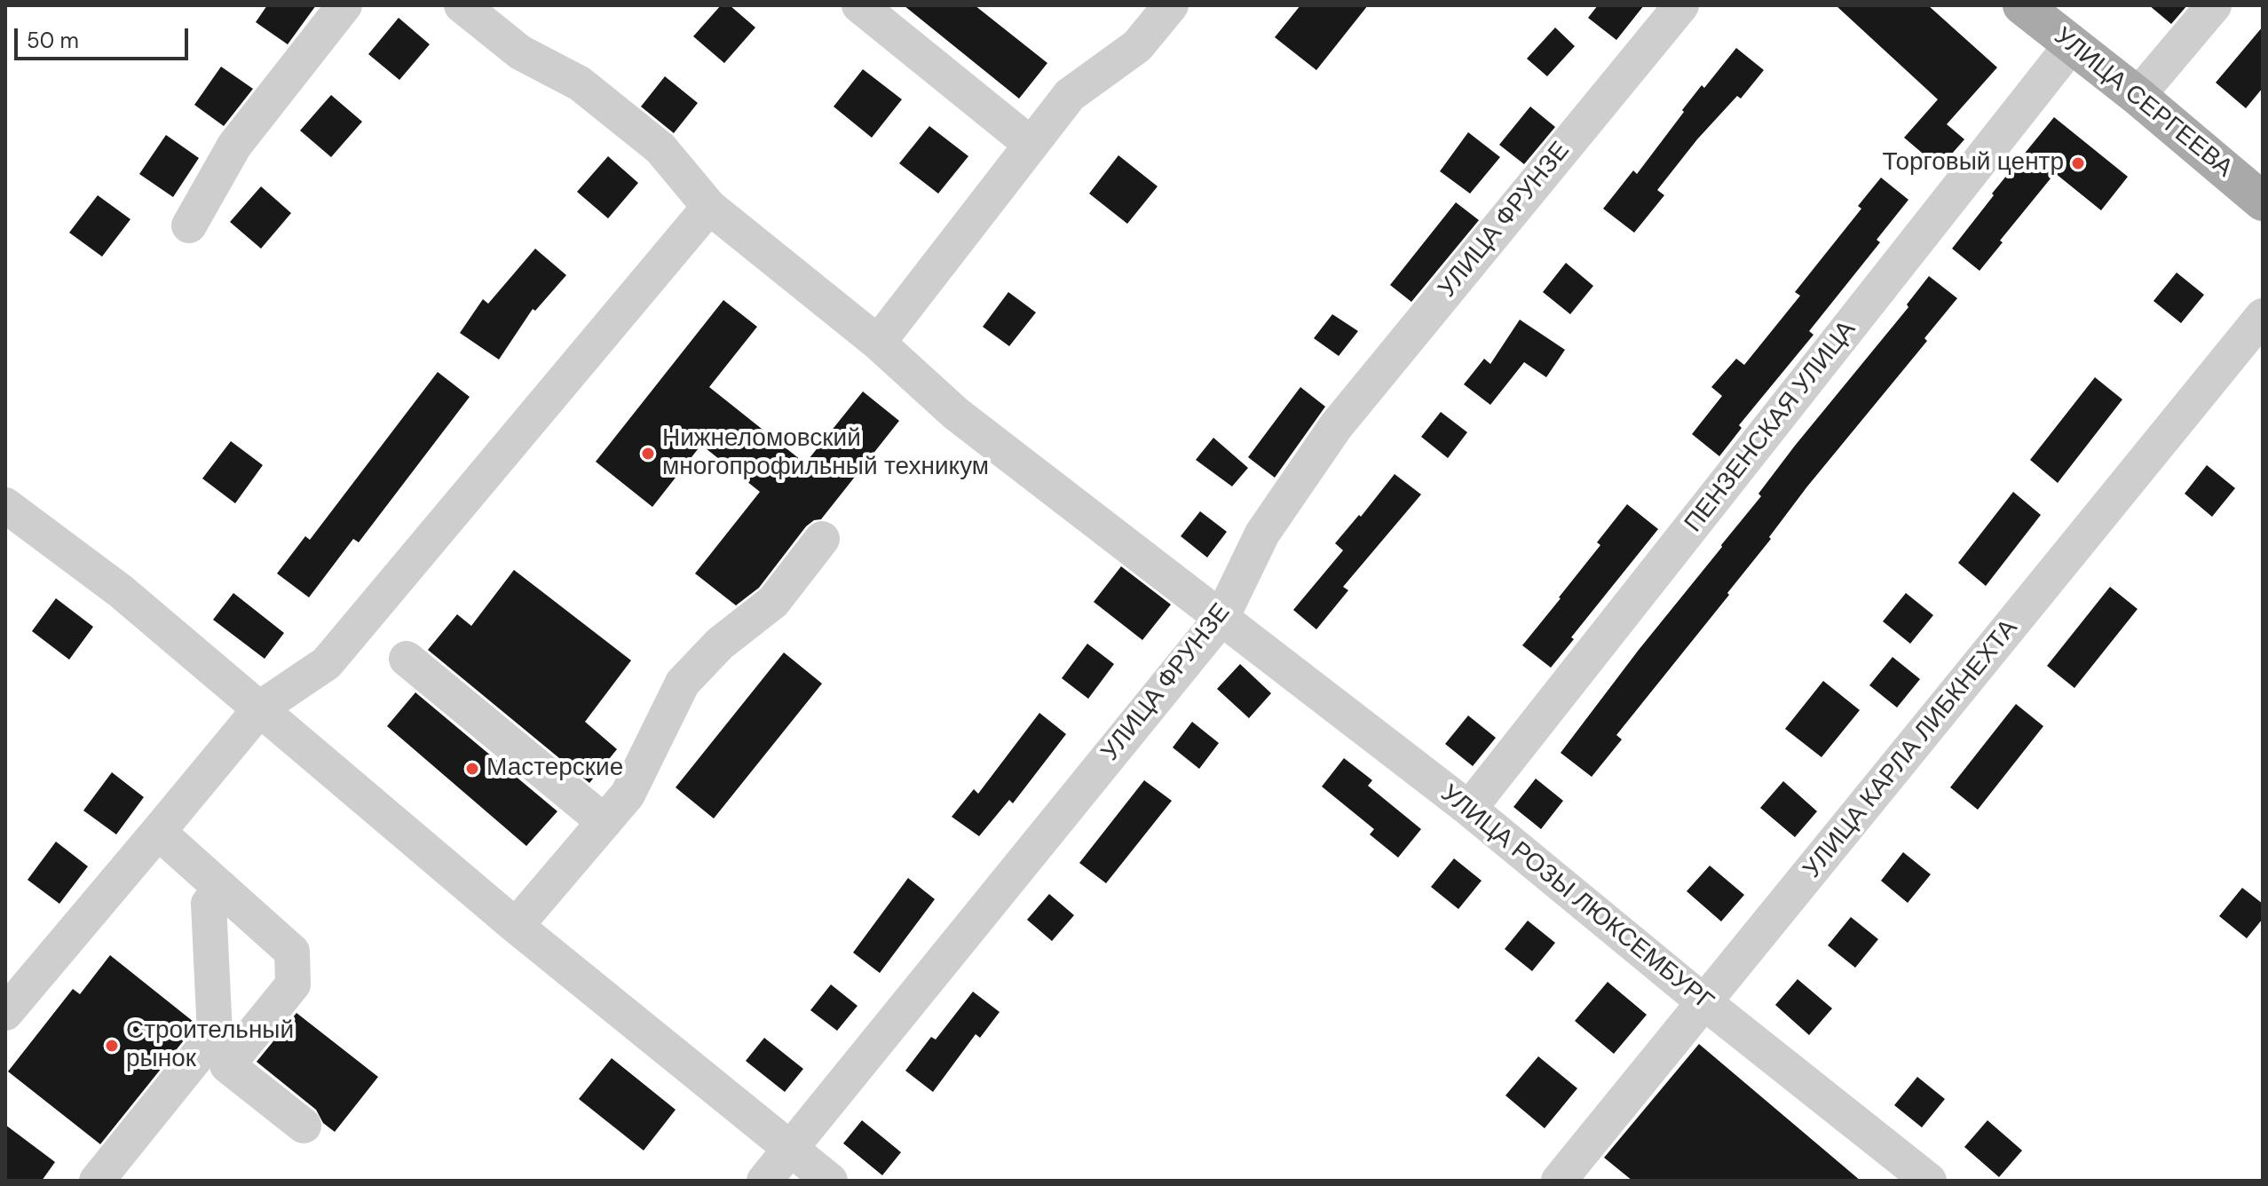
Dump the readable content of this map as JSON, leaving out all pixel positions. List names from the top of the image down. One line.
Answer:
{"streets":{"main road":["УЛИЦА СЕРГЕЕВА"],"street":["УЛИЦА ФРУНЗЕ","ПЕНЗЕНСКАЯ УЛИЦА","УЛИЦА КАРЛА ЛИБКНЕХТА","УЛИЦА РОЗЫ ЛЮКСЕМБУРГ"]},"crossings":[["УЛИЦА СЕРГЕЕВА","ПЕНЗЕНСКАЯ УЛИЦА"],["УЛИЦА ФРУНЗЕ","УЛИЦА РОЗЫ ЛЮКСЕМБУРГ"],["ПЕНЗЕНСКАЯ УЛИЦА","УЛИЦА РОЗЫ ЛЮКСЕМБУРГ"],["УЛИЦА КАРЛА ЛИБКНЕХТА","УЛИЦА РОЗЫ ЛЮКСЕМБУРГ"]],"places":["Торговый центр","Нижнеломовский многопрофильный техникум","Мастерские","Строительный рынок"],"scale_bar":"50 m"}
